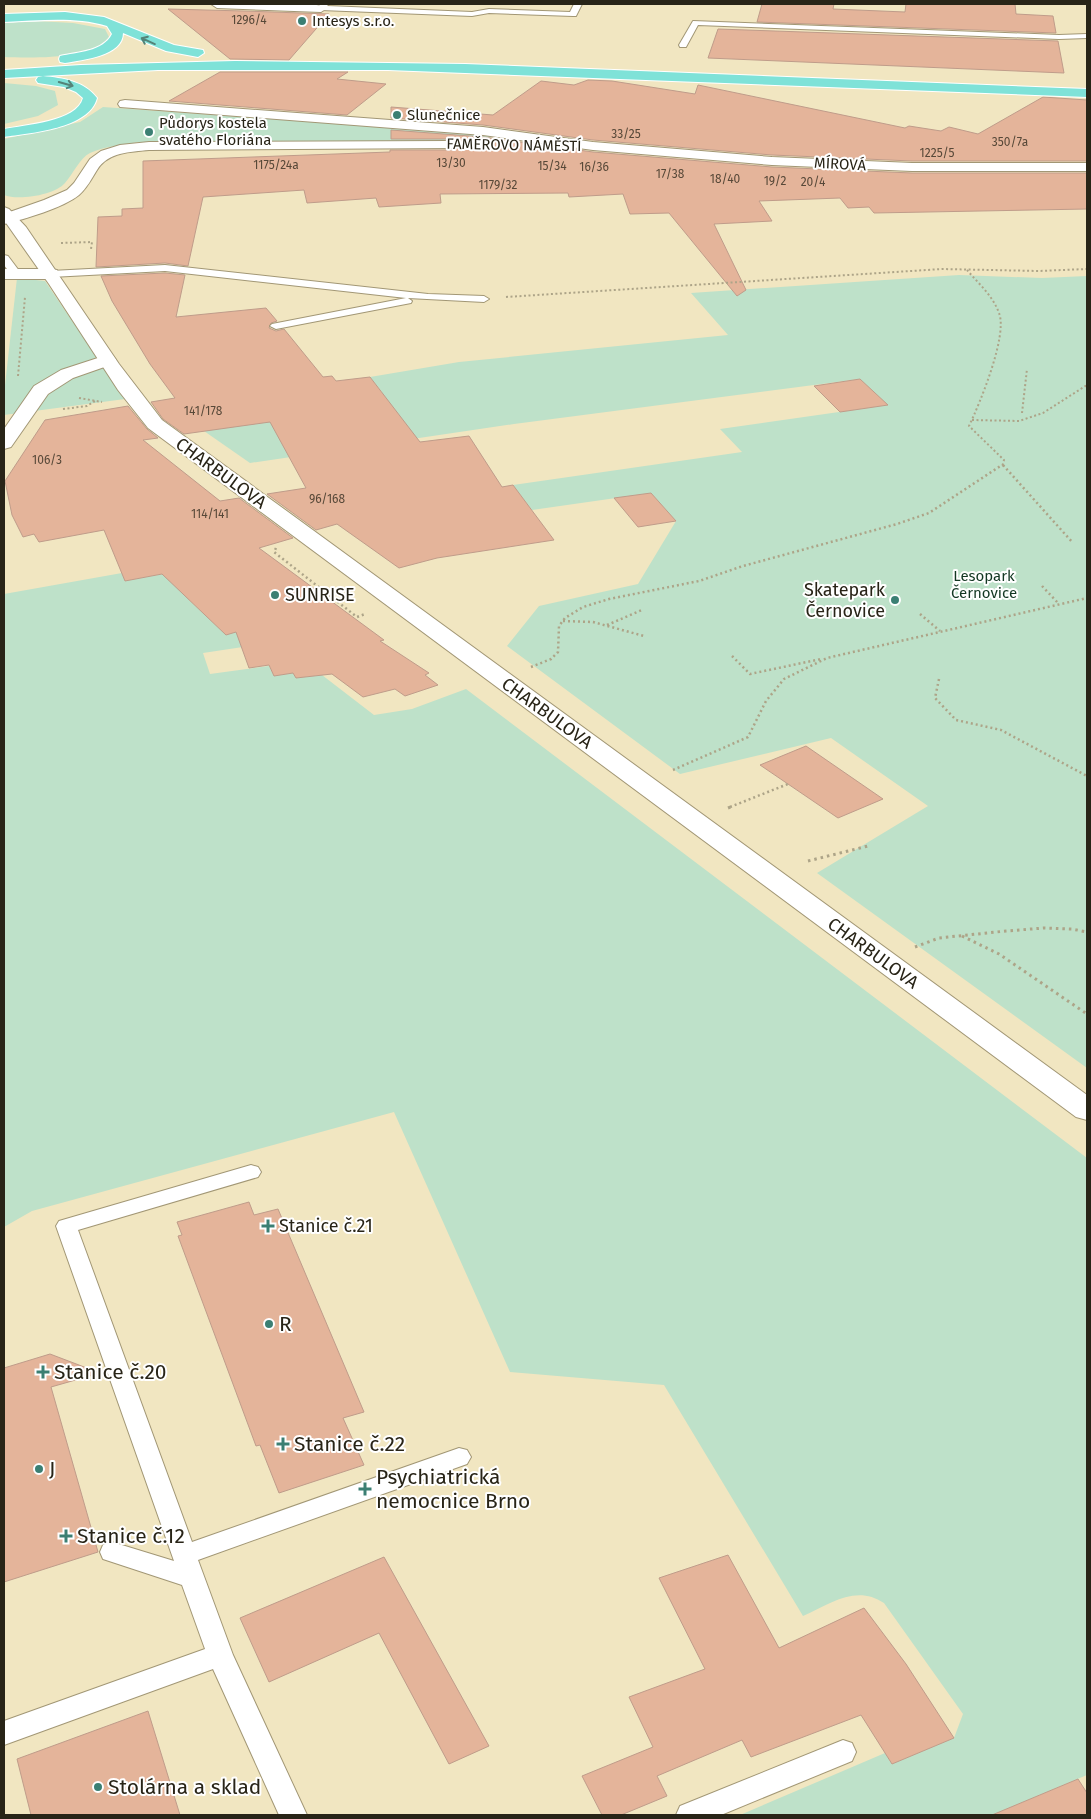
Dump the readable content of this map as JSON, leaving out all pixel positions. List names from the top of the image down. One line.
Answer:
{"streets":{"street":["FAMĚROVO NÁMĚSTÍ","MÍROVÁ","CHARBULOVA"]},"crossings":[["FAMĚROVO NÁMĚSTÍ","MÍROVÁ"],["FAMĚROVO NÁMĚSTÍ","CHARBULOVA"]],"parks":["Lesopark Černovice"],"places":{"other":["Intesys s.r.o.","Slunečnice","Půdorys kostela svatého Floriána","SUNRISE","Skatepark Černovice","R","J","Stolárna a sklad"],"health":["Stanice č.21","Stanice č.20","Stanice č.22","Psychiatrická nemocnice Brno","Stanice č.12"]},"house_numbers":["1296/4","33/25","350/7a","1225/5","13/30","1175/24a","15/34","16/36","17/38","18/40","19/2","20/4","1179/32","141/178","106/3","96/168","114/141"]}
